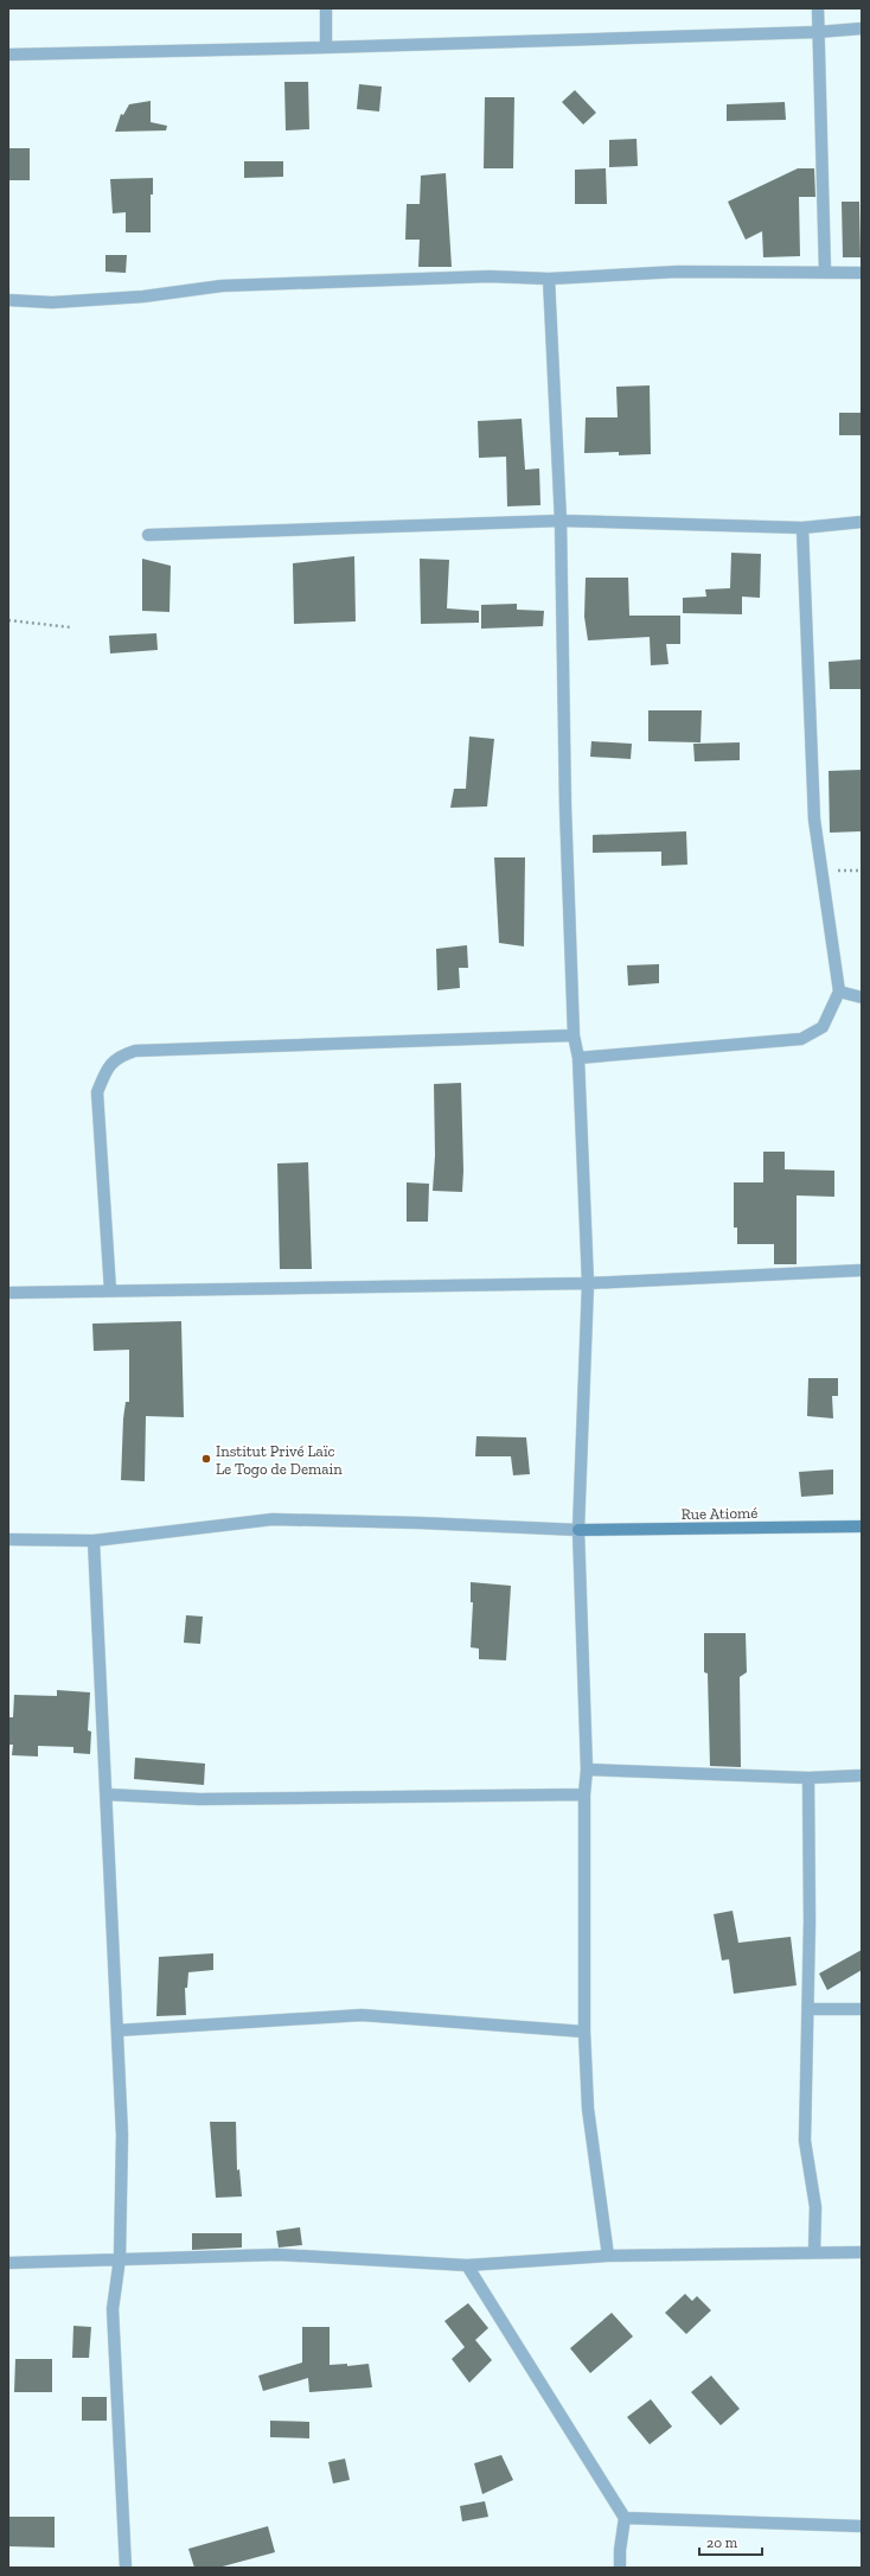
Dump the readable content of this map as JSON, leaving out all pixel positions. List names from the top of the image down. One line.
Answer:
{"streets":{"street":["Rue Atiomé"]},"places":["Institut Privé Laïc Le Togo de Demain"],"scale_bar":"20 m"}
